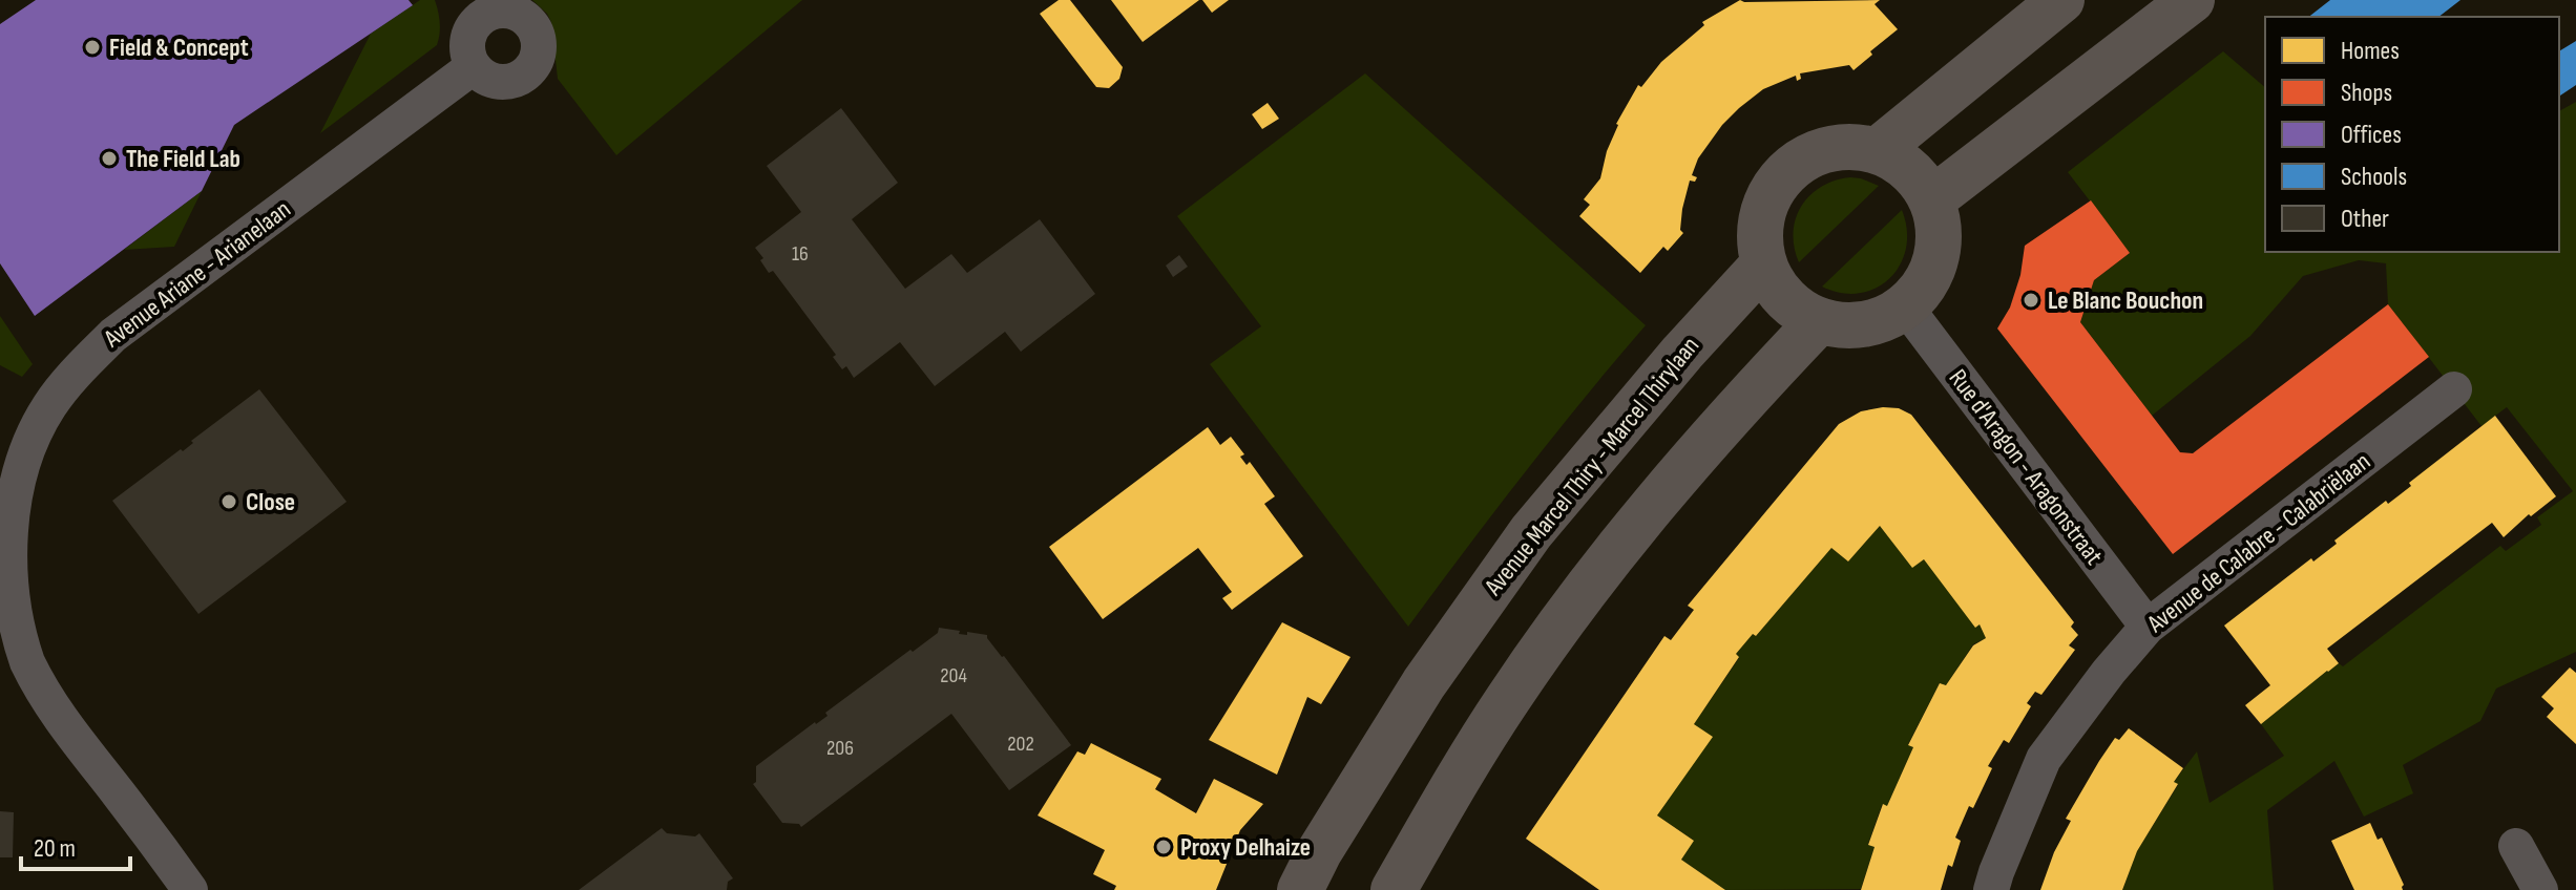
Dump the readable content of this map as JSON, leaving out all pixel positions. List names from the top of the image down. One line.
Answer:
{"streets":{"main road":["Avenue Marcel Thiry - Marcel Thirylaan"],"street":["Avenue Ariane - Arianelaan","Rue d'Aragon - Aragonstraat","Avenue de Calabre - Calabriëlaan"]},"crossings":[["Avenue Marcel Thiry - Marcel Thirylaan","Rue d'Aragon - Aragonstraat"],["Rue d'Aragon - Aragonstraat","Avenue de Calabre - Calabriëlaan"]],"places":["Field & Concept","The Field Lab","Le Blanc Bouchon","Close","Proxy Delhaize"],"house_numbers":["16","204","202","206"],"legend":["Homes","Shops","Offices","Schools","Other"],"scale_bar":"20 m"}
